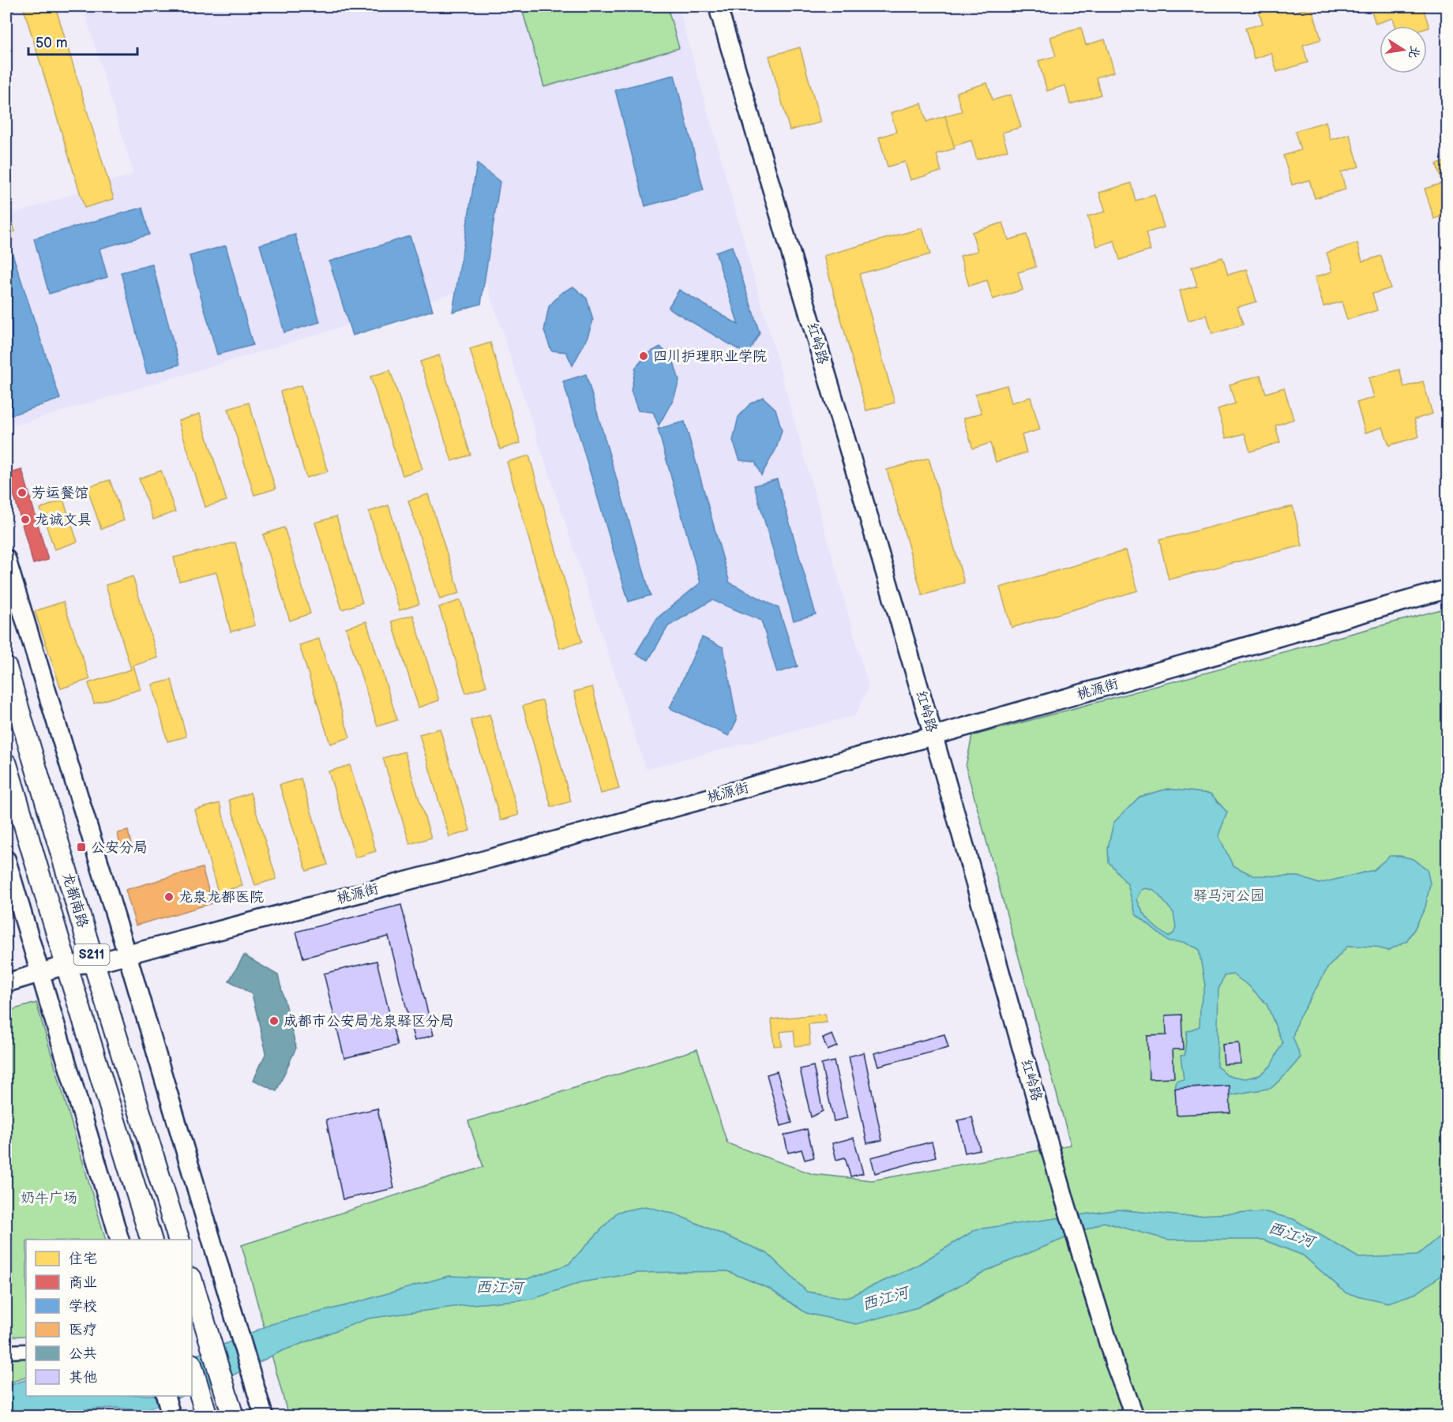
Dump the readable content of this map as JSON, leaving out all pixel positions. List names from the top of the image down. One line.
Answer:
{"streets":{"main road":["龙都南路","S211"],"street":["红岭路","桃源街"]},"crossings":[["红岭路","桃源街"],["桃源街","龙都南路"]],"water":["西江河"],"parks":["驿马河公园","奶牛广场"],"places":{"other":["四川护理职业学院","芳运餐馆","龙诚文具","龙泉龙都医院","成都市公安局龙泉驿区分局"],"transit":["公安分局"]},"legend":["住宅","商业","学校","医疗","公共","其他"],"scale_bar":"50 m","north":"right"}
